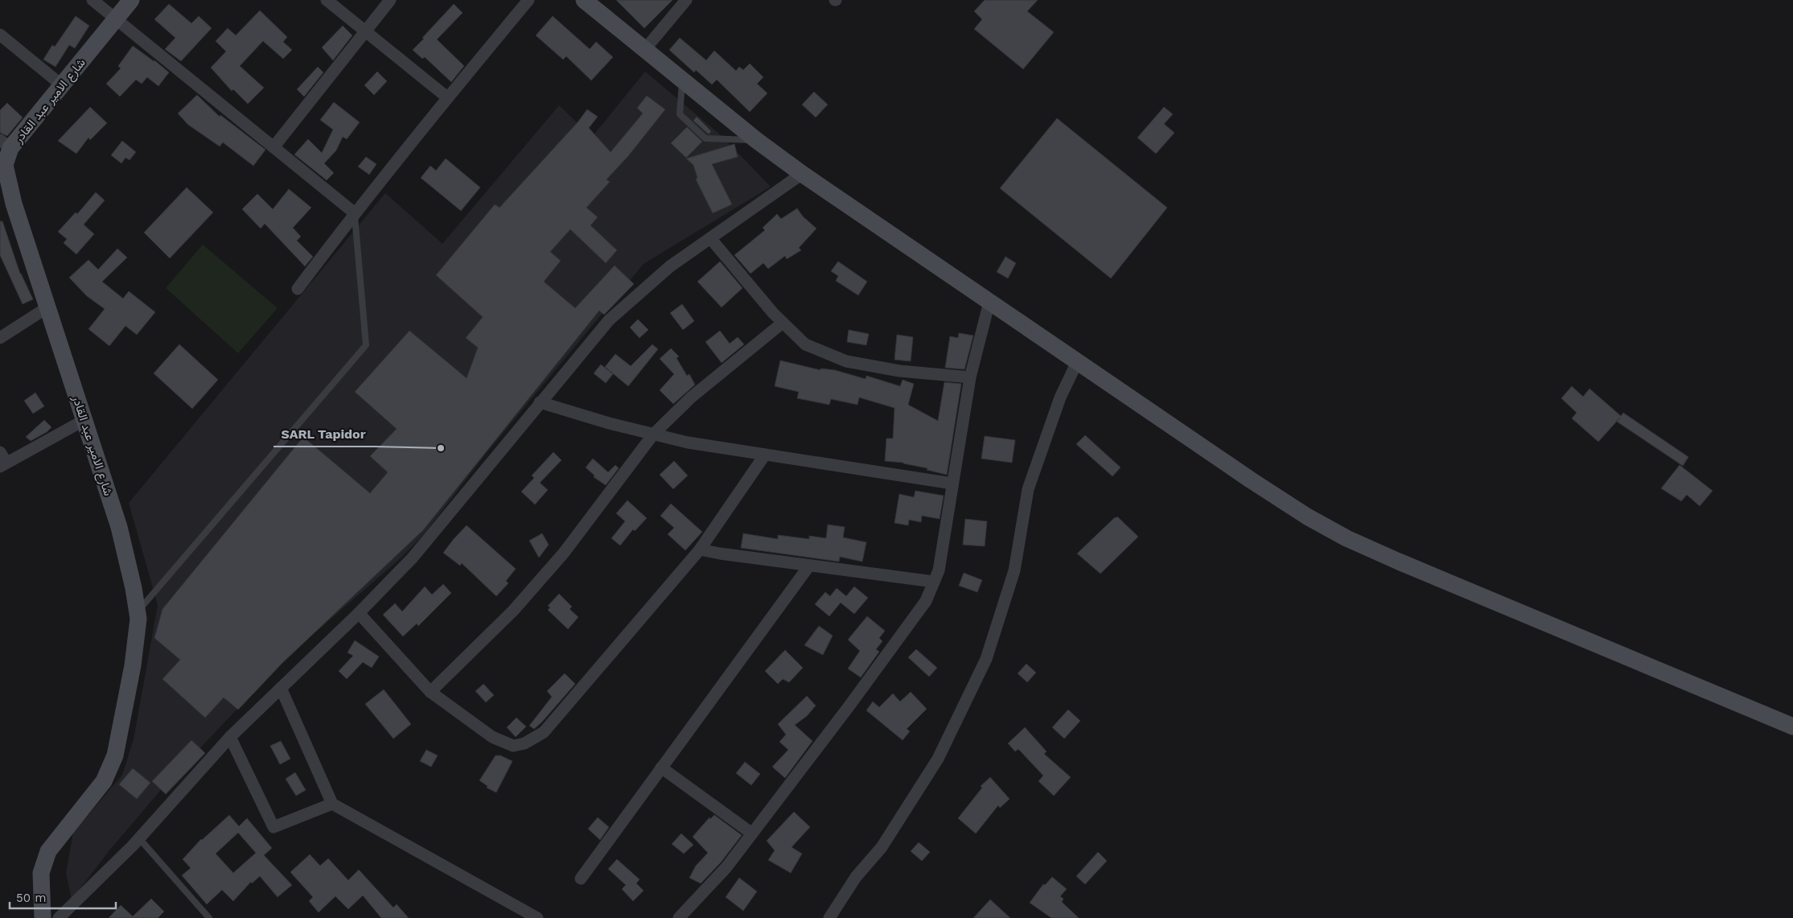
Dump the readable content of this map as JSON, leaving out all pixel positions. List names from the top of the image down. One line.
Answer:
{"streets":{"main road":["شارع الامير عبد القادر"]},"places":["SARL Tapidor"],"scale_bar":"50 m"}
